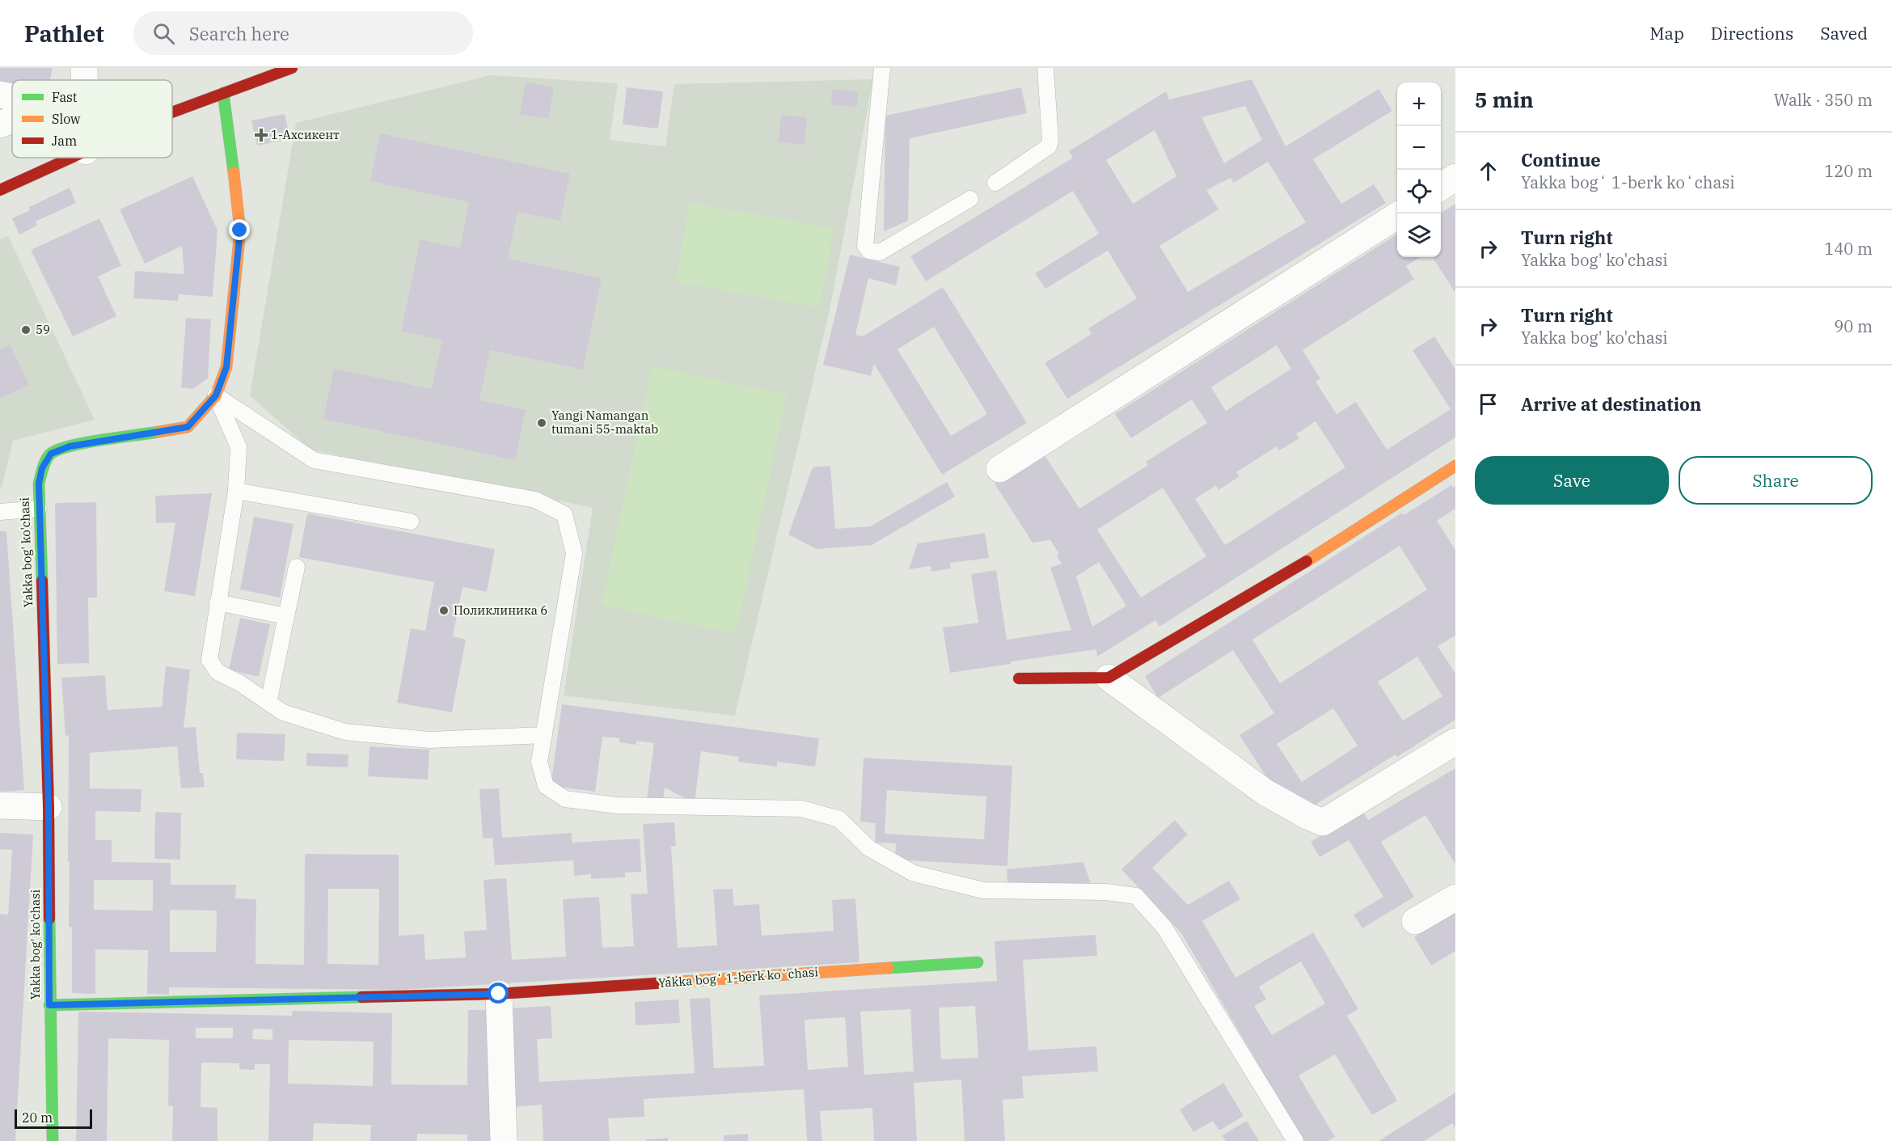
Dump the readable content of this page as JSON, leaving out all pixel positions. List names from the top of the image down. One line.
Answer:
{"streets":{"street":["Yakka bog' ko'chasi","Yakka bogʻ 1-berk koʻchasi"]},"crossings":[["Yakka bog' ko'chasi","Yakka bogʻ 1-berk koʻchasi"]],"places":{"health":["1-Ахсикент"],"other":["59","Yangi Namangan tumani 55-maktab","Поликлиника 6"]},"legend":["Fast","Slow","Jam"],"scale_bar":"20 m","page":{"header":"Pathlet","search":"Search here","nav":["Map","Directions","Saved"],"heading":["5 min","Walk · 350 m"],"map_buttons":["+","−"],"list":[["Continue","Yakka bogʻ 1-berk koʻchasi","120 m"],["Turn right","Yakka bog' ko'chasi","140 m"],["Turn right","Yakka bog' ko'chasi","90 m"],"Arrive at destination"],"buttons":["Save","Share"],"scale":"20 m"}}
